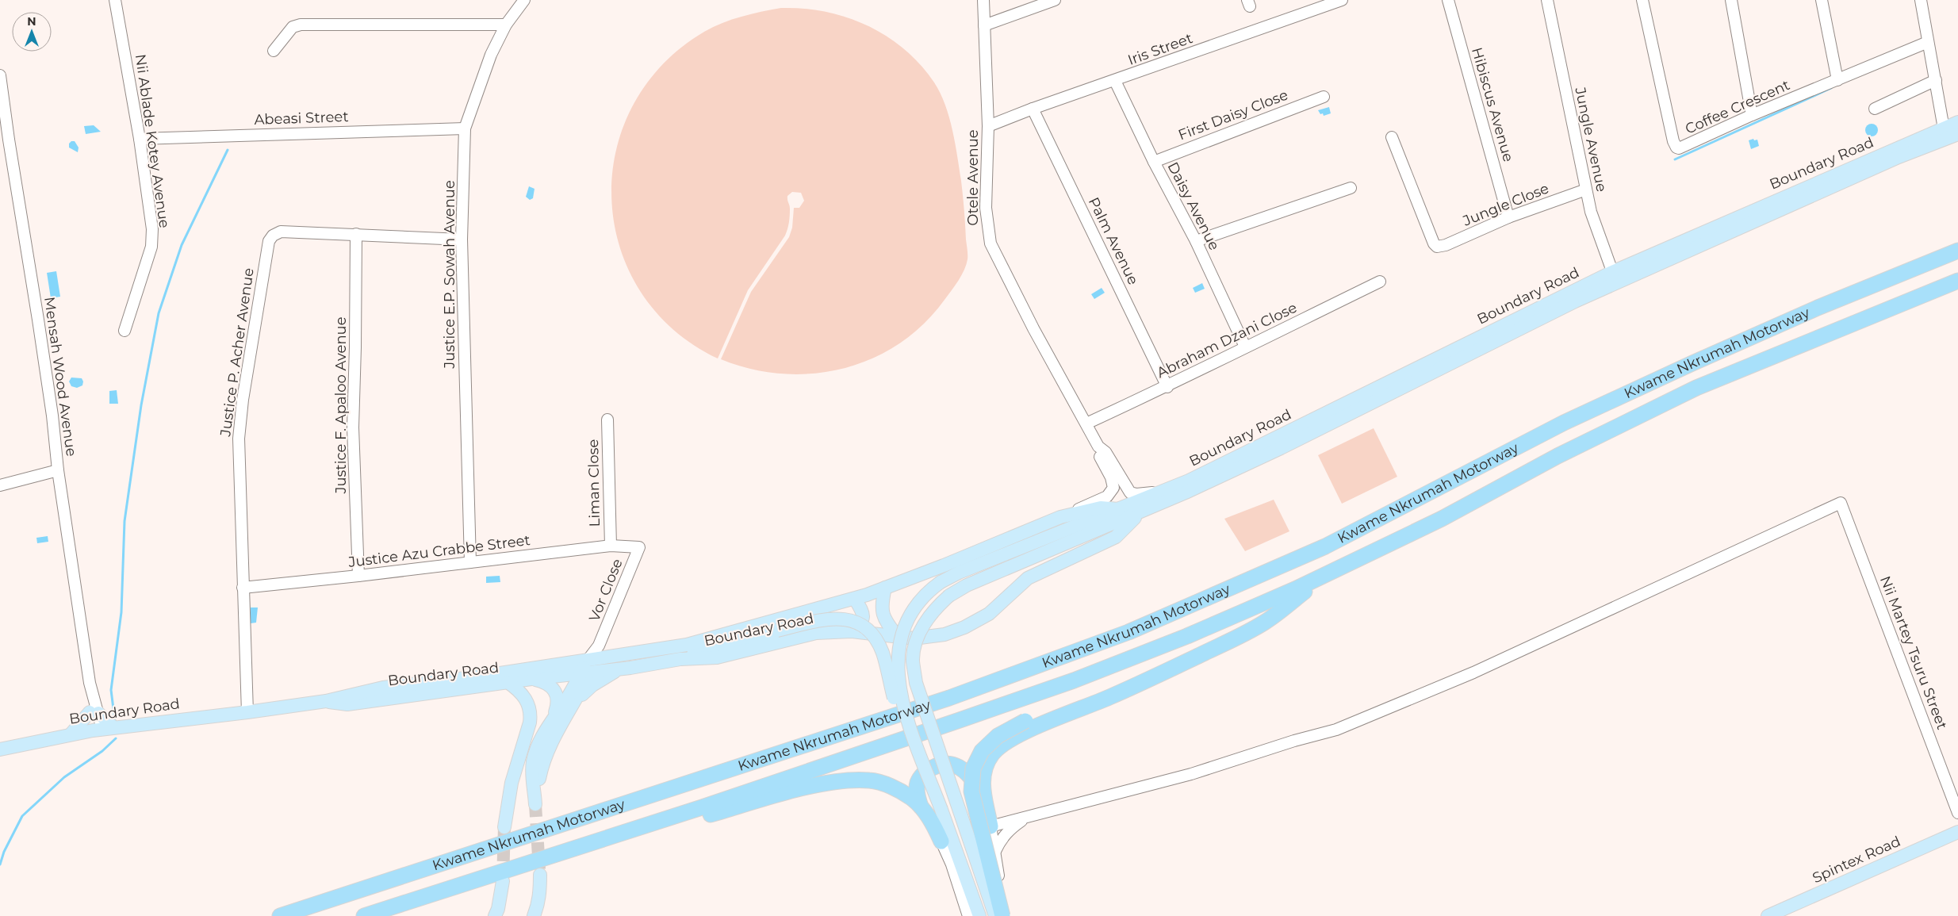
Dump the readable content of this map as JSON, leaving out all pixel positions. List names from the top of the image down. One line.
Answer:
{"streets":{"highway":["Kwame Nkrumah Motorway"],"main road":["Boundary Road","Spintex Road"],"street":["Iris Street","Hibiscus Avenue","Coffee Crescent","First Daisy Close","Abeasi Street","Jungle Avenue","Nii Ablade Kotey Avenue","Otele Avenue","Jungle Close","Daisy Avenue","Palm Avenue","Justice E.P. Sowah Avenue","Abraham Dzani Close","Justice P. Acher Avenue","Mensah Wood Avenue","Justice F. Apaloo Avenue","Liman Close","Justice Azu Crabbe Street","Vor Close","Nii Martey Tsuru Street"]},"crossings":[["Iris Street","Otele Avenue"],["Iris Street","Daisy Avenue"],["Iris Street","Palm Avenue"],["Hibiscus Avenue","Jungle Close"],["First Daisy Close","Daisy Avenue"],["Abeasi Street","Nii Ablade Kotey Avenue"],["Abeasi Street","Justice E.P. Sowah Avenue"],["Jungle Avenue","Boundary Road"],["Jungle Avenue","Jungle Close"],["Boundary Road","Otele Avenue"],["Boundary Road","Justice P. Acher Avenue"],["Boundary Road","Mensah Wood Avenue"],["Boundary Road","Vor Close"],["Otele Avenue","Abraham Dzani Close"],["Daisy Avenue","Abraham Dzani Close"],["Palm Avenue","Abraham Dzani Close"],["Justice E.P. Sowah Avenue","Justice P. Acher Avenue"],["Justice E.P. Sowah Avenue","Justice Azu Crabbe Street"],["Justice P. Acher Avenue","Justice F. Apaloo Avenue"],["Justice P. Acher Avenue","Justice Azu Crabbe Street"],["Justice F. Apaloo Avenue","Justice Azu Crabbe Street"],["Liman Close","Justice Azu Crabbe Street"],["Justice Azu Crabbe Street","Vor Close"]],"north":"top"}
